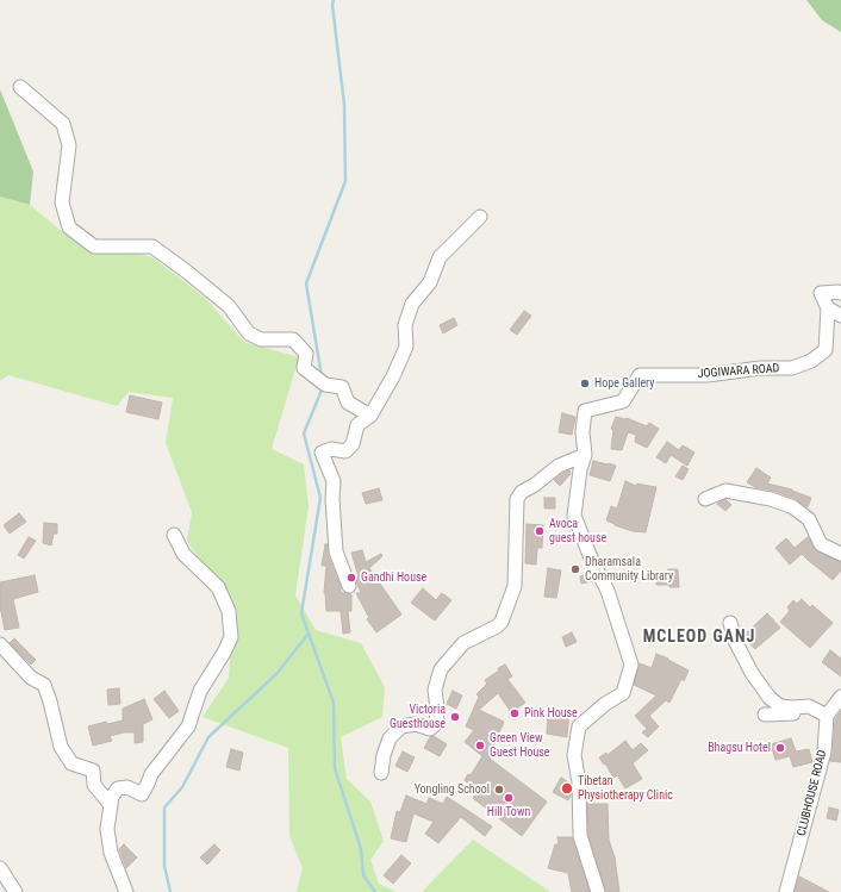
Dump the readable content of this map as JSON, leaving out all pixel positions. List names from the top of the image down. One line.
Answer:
{"streets":{"street":["JOGIWARA ROAD","CLUBHOUSE ROAD"]},"districts":["MCLEOD GANJ"],"places":["Hope Gallery","Avoca guest house","Dharamsala Community Library","Gandhi House","Pink House","Victoria Guesthouse","Green View Guest House","Bhagsu Hotel","Tibetan Physiotherapy Clinic","Yongling School","Hill Town"]}
